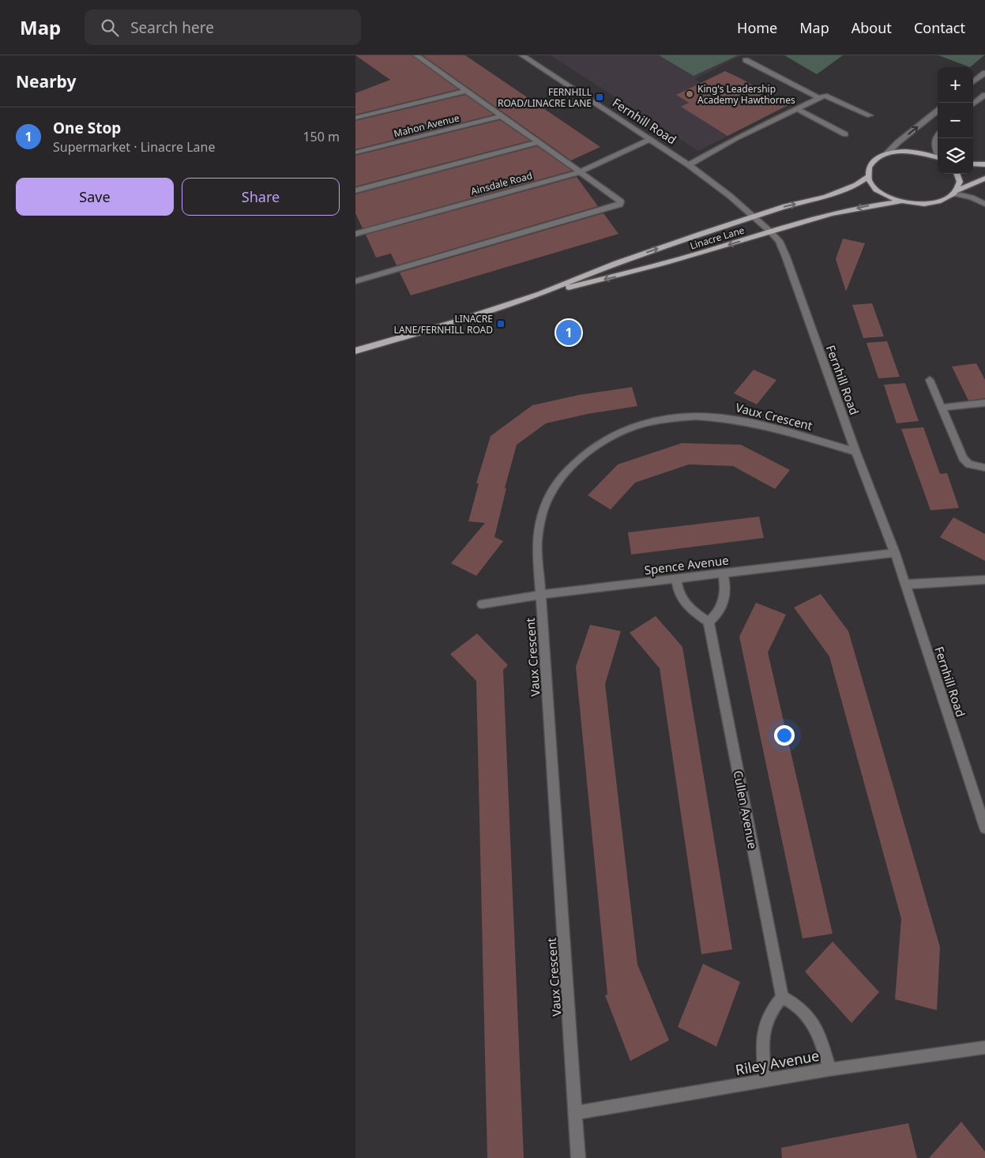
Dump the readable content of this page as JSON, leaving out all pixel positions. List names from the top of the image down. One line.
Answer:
{"streets":{"main road":["Linacre Lane"],"street":["Fernhill Road","Mahon Avenue","Ainsdale Road","Vaux Crescent","Spence Avenue","Cullen Avenue","Riley Avenue"]},"crossings":[["Fernhill Road","Ainsdale Road"],["Fernhill Road","Linacre Lane"],["Fernhill Road","Vaux Crescent"],["Fernhill Road","Spence Avenue"],["Vaux Crescent","Spence Avenue"],["Vaux Crescent","Riley Avenue"]],"places":{"other":["King's Leadership Academy Hawthornes"],"transit":["FERNHILL ROAD/LINACRE LANE","LINACRE LANE/FERNHILL ROAD"]},"page":{"header":"Map","search":"Search here","nav":["Home","Map","About","Contact"],"heading":"Nearby","map_buttons":["+","−"],"list":[{"mark":"1","name":"One Stop","note":"Supermarket · Linacre Lane","value":"150 m"}],"buttons":["Save","Share"],"pins":"1"}}
